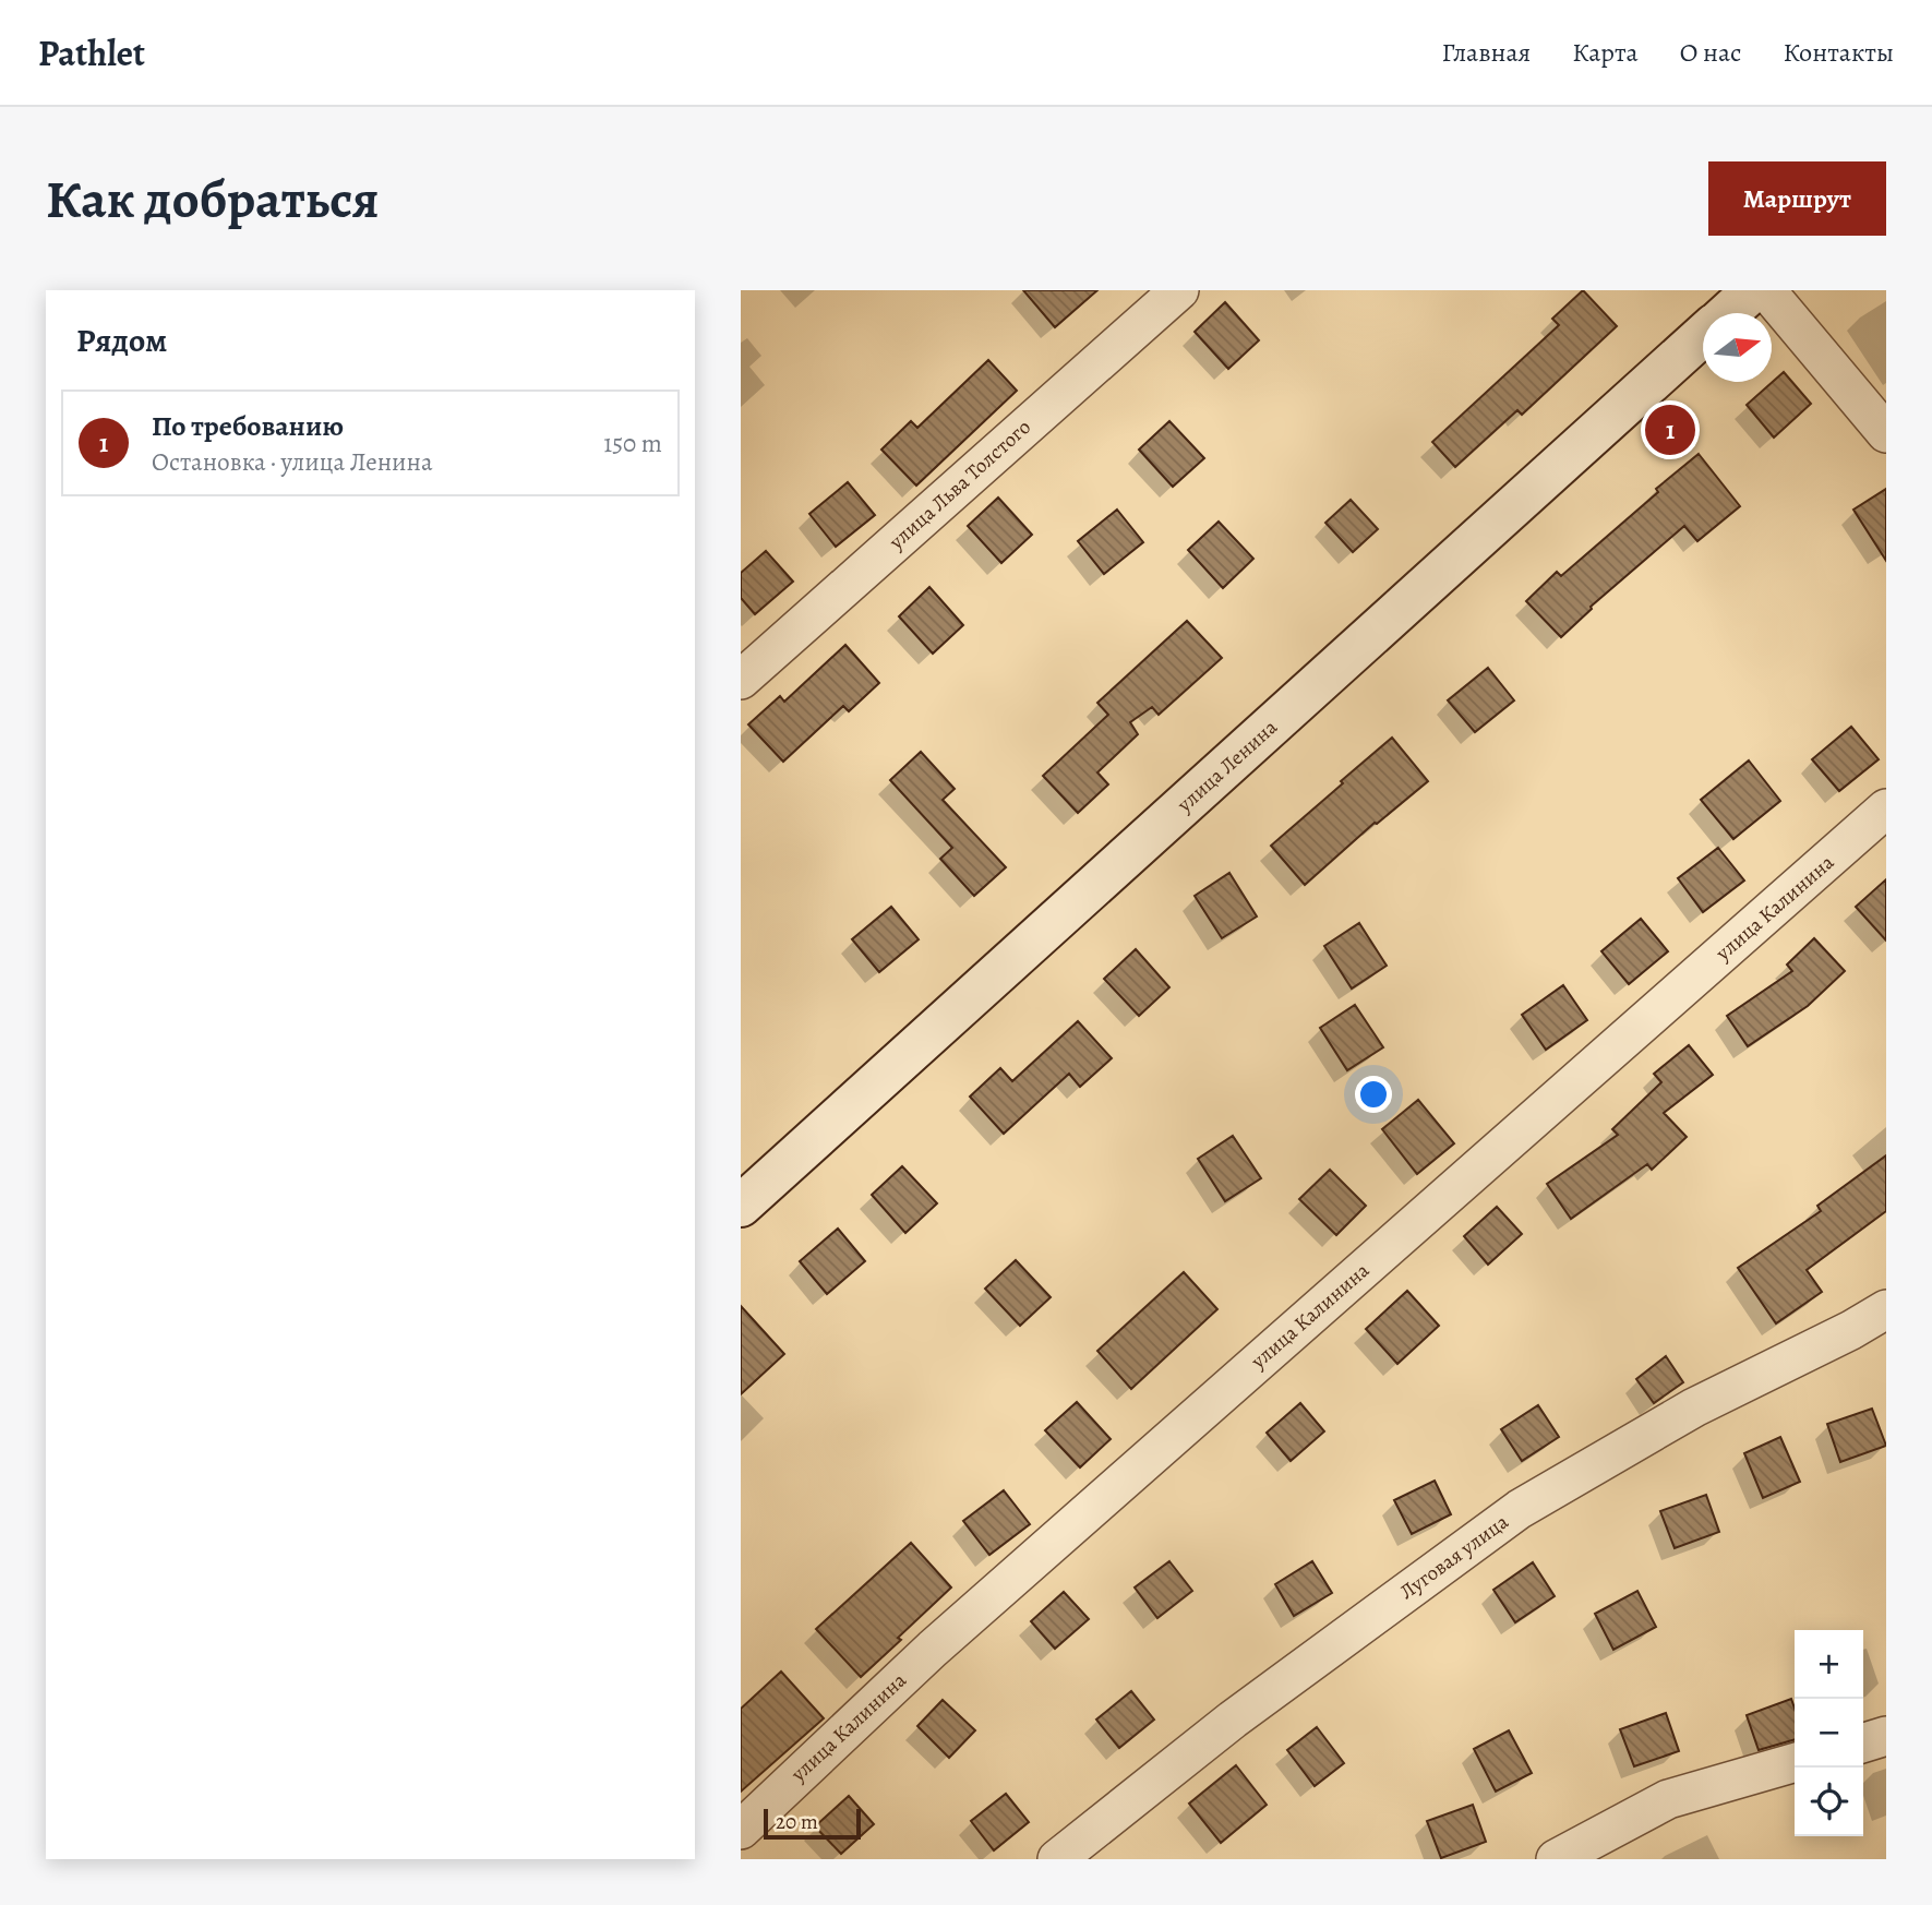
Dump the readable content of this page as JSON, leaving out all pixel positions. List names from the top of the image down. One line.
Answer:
{"streets":{"street":["улица Льва Толстого","улица Ленина","улица Калинина","Луговая улица"]},"scale_bar":"20 m","north":"right","page":{"header":"Pathlet","nav":["Главная","Карта","О нас","Контакты"],"buttons":"Маршрут","title":"Как добраться","heading":"Рядом","list":[{"mark":"1","name":"По требованию","note":"Остановка · улица Ленина","value":"150 m"}],"pins":"1","map_buttons":["+","−"],"scale":"20 m"}}
